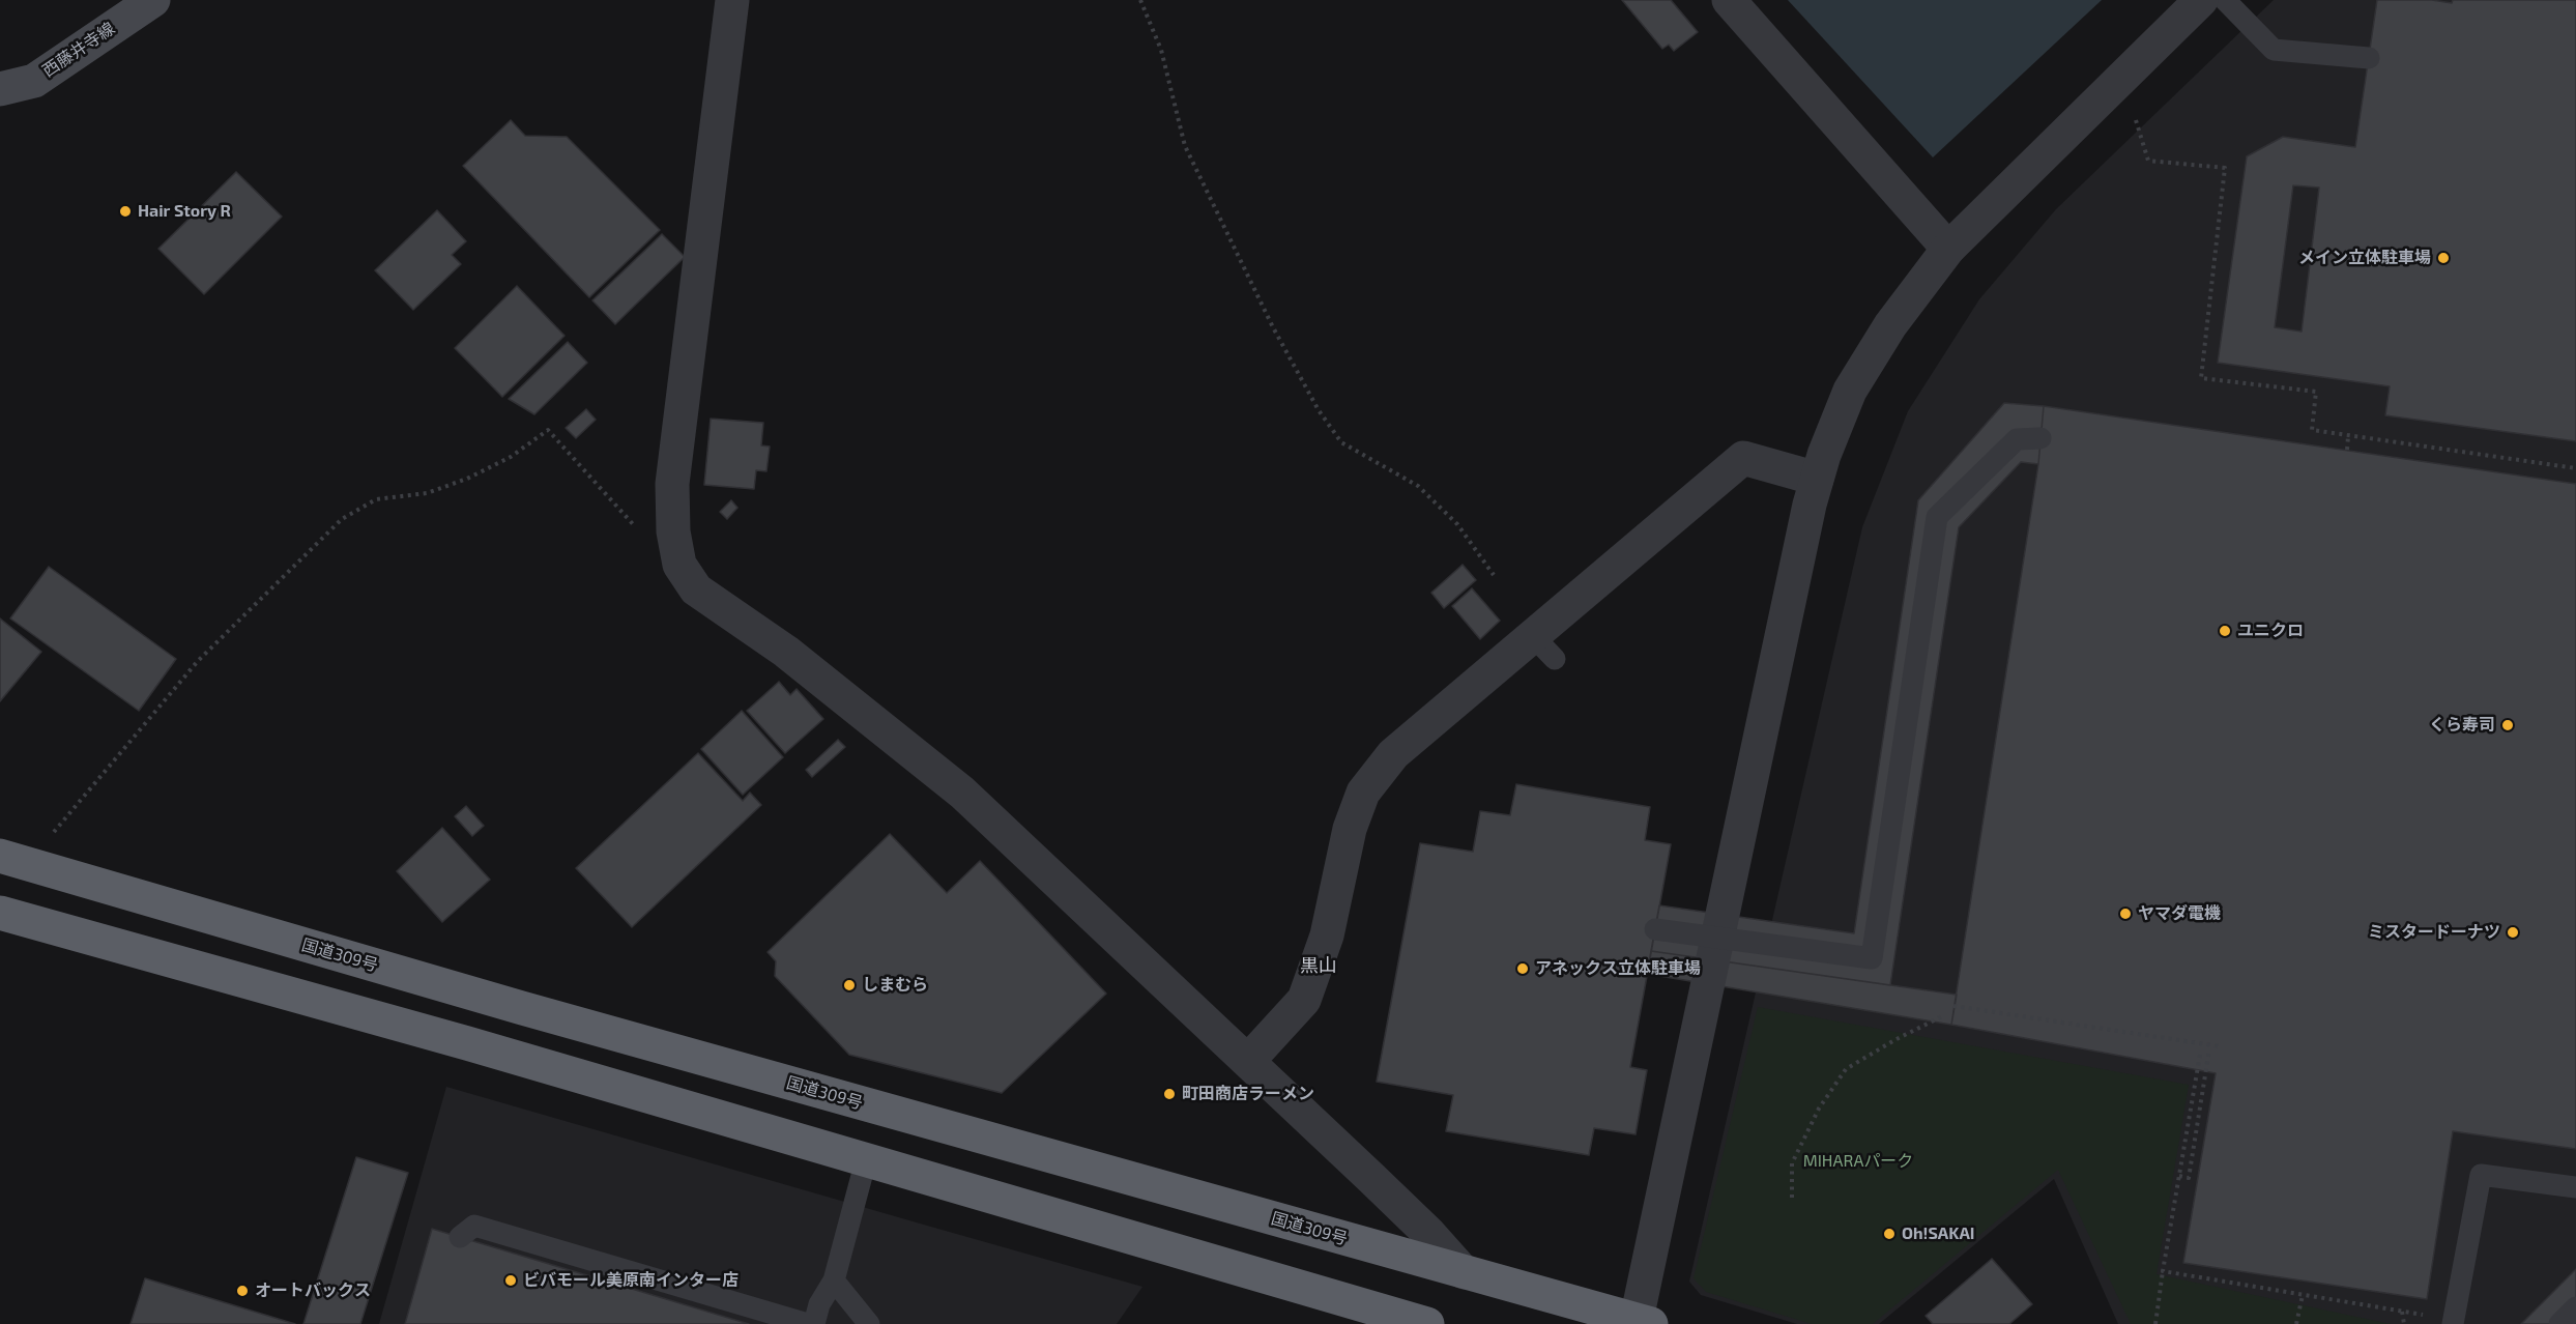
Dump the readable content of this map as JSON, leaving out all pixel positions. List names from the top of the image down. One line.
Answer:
{"streets":{"highway":["国道309号"],"main road":["西藤井寺線"]},"districts":["黒山"],"parks":["MIHARAパーク"],"places":["Hair Story R","メイン立体駐車場","ユニクロ","くら寿司","ヤマダ電機","ミスタードーナツ","アネックス立体駐車場","しまむら","町田商店ラーメン","Oh!SAKAI","ビバモール美原南インター店","オートバックス"]}
